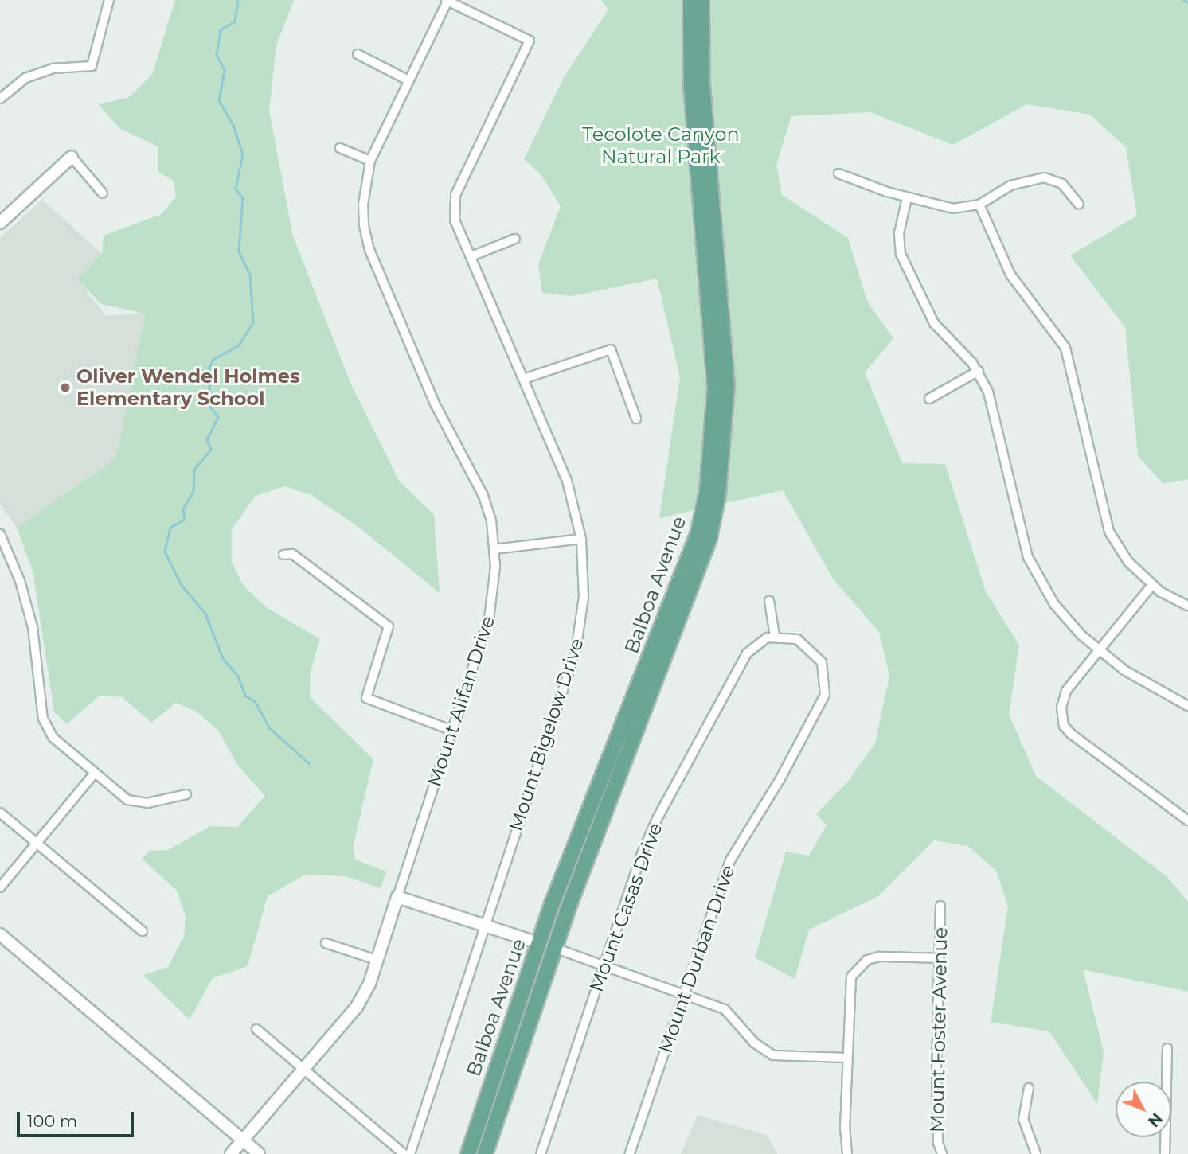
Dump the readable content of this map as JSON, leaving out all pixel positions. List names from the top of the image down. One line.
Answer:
{"streets":{"main road":["Balboa Avenue"],"street":["Mount Alifan Drive","Mount Bigelow Drive","Mount Casas Drive","Mount Durban Drive","Mount Foster Avenue"]},"crossings":[["Mount Alifan Drive","Mount Bigelow Drive"],["Mount Casas Drive","Mount Durban Drive"]],"parks":["Tecolote Canyon Natural Park"],"places":["Oliver Wendel Holmes Elementary School"],"scale_bar":"100 m","north":"bottom right"}
